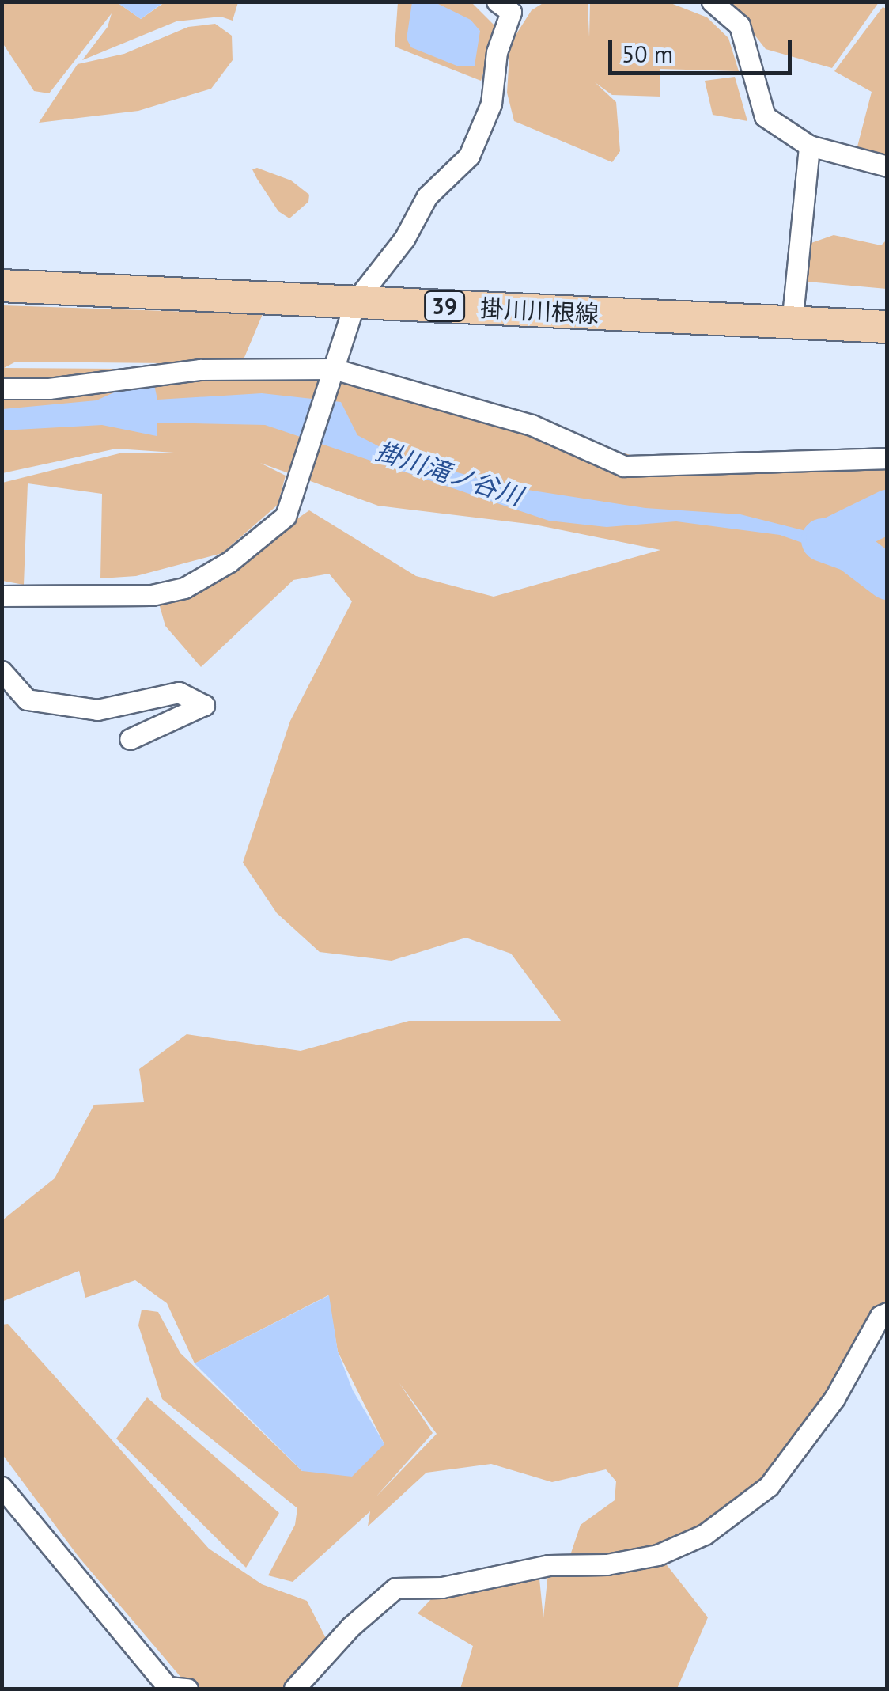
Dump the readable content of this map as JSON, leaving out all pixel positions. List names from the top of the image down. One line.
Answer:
{"streets":{"main road":["39","掛川川根線"]},"water":["掛川滝ノ谷川"],"scale_bar":"50 m"}
